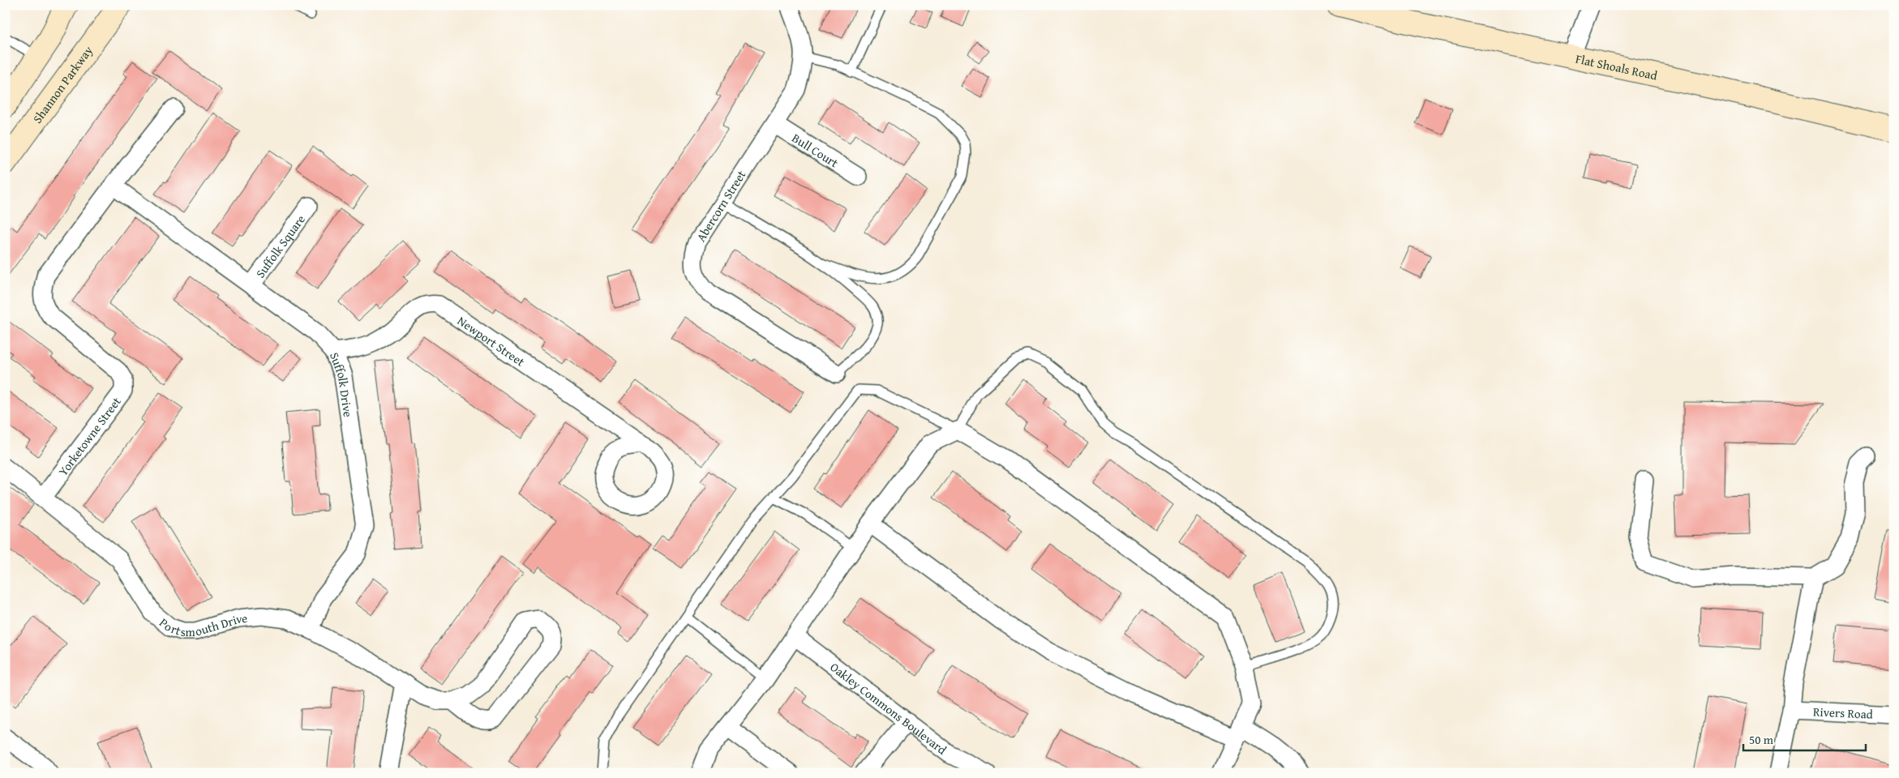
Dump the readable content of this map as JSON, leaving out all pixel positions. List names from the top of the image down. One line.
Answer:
{"streets":{"street":["Flat Shoals Road","Shannon Parkway","Bull Court","Abercorn Street","Suffolk Square","Newport Street","Suffolk Drive","Yorketowne Street","Portsmouth Drive","Oakley Commons Boulevard","Rivers Road"]},"crossings":[["Bull Court","Abercorn Street"],["Suffolk Square","Suffolk Drive"],["Newport Street","Suffolk Drive"],["Suffolk Drive","Yorketowne Street"],["Suffolk Drive","Portsmouth Drive"],["Yorketowne Street","Portsmouth Drive"]],"scale_bar":"50 m"}
